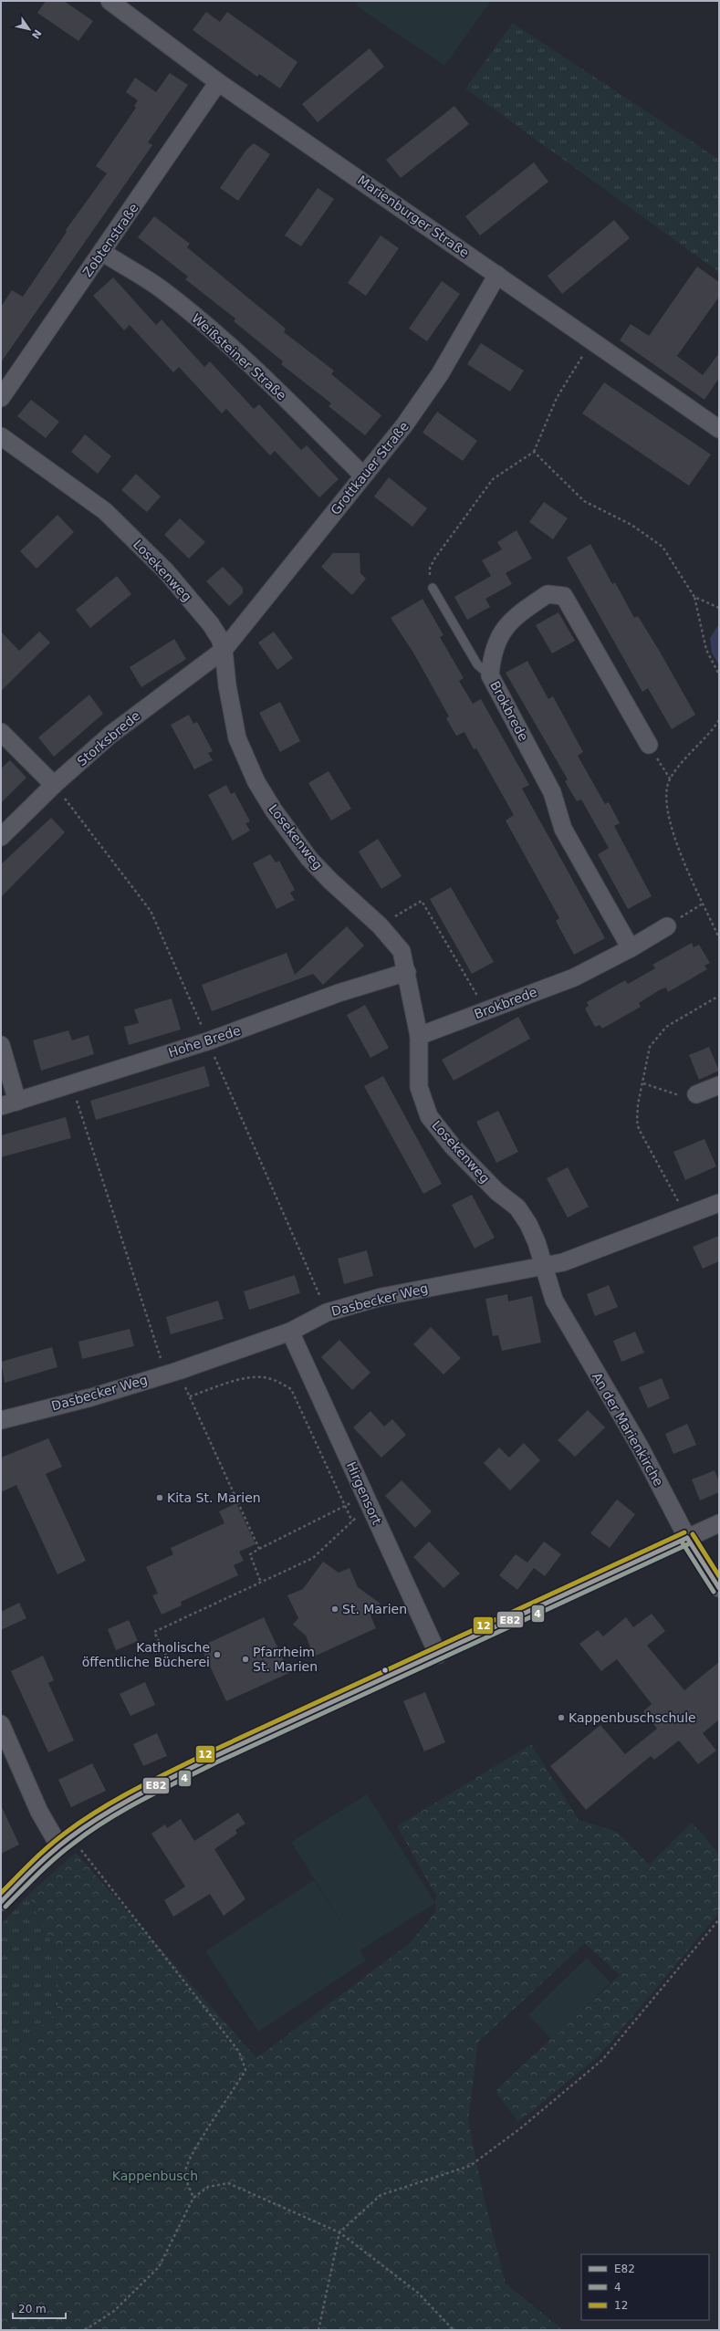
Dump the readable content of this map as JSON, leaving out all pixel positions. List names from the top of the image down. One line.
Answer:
{"streets":{"street":["Marienburger Straße","Zobtenstraße","Weißsteiner Straße","Grottkauer Straße","Losekenweg","Brokbrede","Storksbrede","Hohe Brede","Dasbecker Weg","An der Marienkirche","Hirgensort"]},"crossings":[["Marienburger Straße","Zobtenstraße"],["Marienburger Straße","Grottkauer Straße"],["Zobtenstraße","Weißsteiner Straße"],["Weißsteiner Straße","Grottkauer Straße"],["Grottkauer Straße","Losekenweg"],["Grottkauer Straße","Storksbrede"],["Losekenweg","Brokbrede"],["Losekenweg","Storksbrede"],["Losekenweg","Hohe Brede"],["Losekenweg","Dasbecker Weg"],["Losekenweg","An der Marienkirche"],["Dasbecker Weg","An der Marienkirche"],["Dasbecker Weg","Hirgensort"]],"parks":["Kappenbusch"],"places":["Kita St. Marien","St. Marien","Katholische öffentliche Bücherei","Pfarrheim St. Marien","Kappenbuschschule"],"lines":["transit line 12","transit line E82","transit line 4"],"legend":["E82","4","12"],"scale_bar":"20 m","north":"bottom right"}
